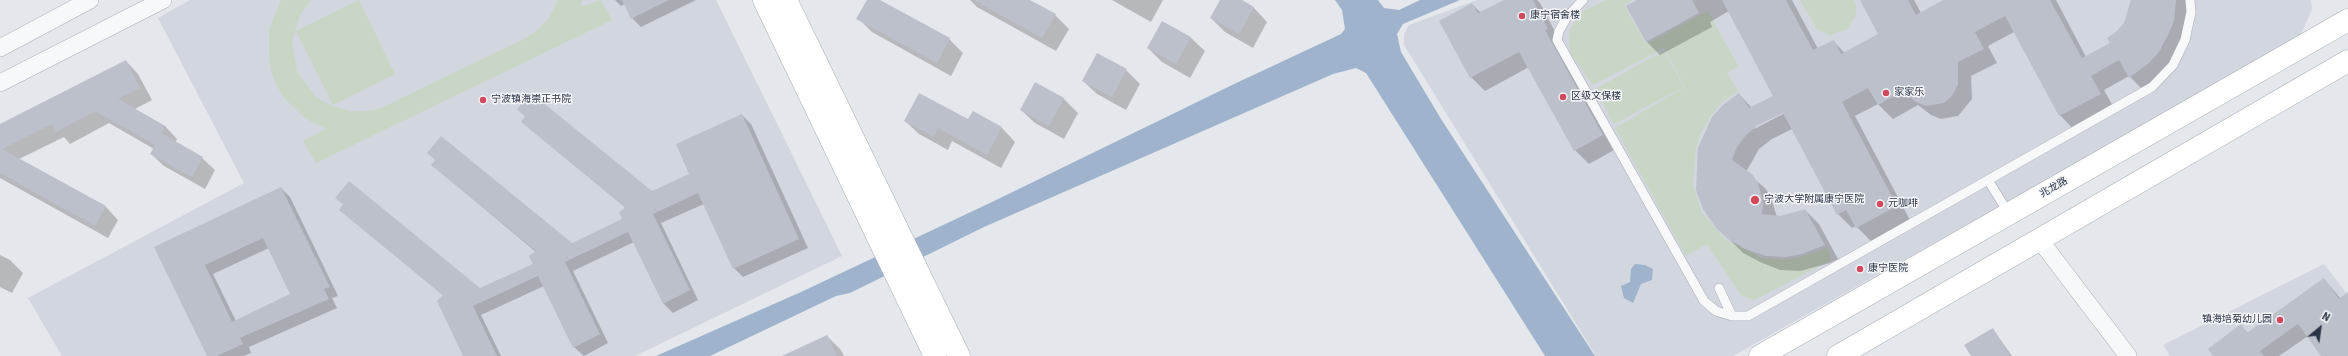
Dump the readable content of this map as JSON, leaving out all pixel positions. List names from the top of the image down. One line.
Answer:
{"streets":{"main road":["兆龙路"]},"places":["康宁宿舍楼","家家乐","区级文保楼","宁波镇海崇正书院","宁波大学附属康宁医院","元咖啡","康宁医院","镇海培菊幼儿园"],"north":"top right"}
